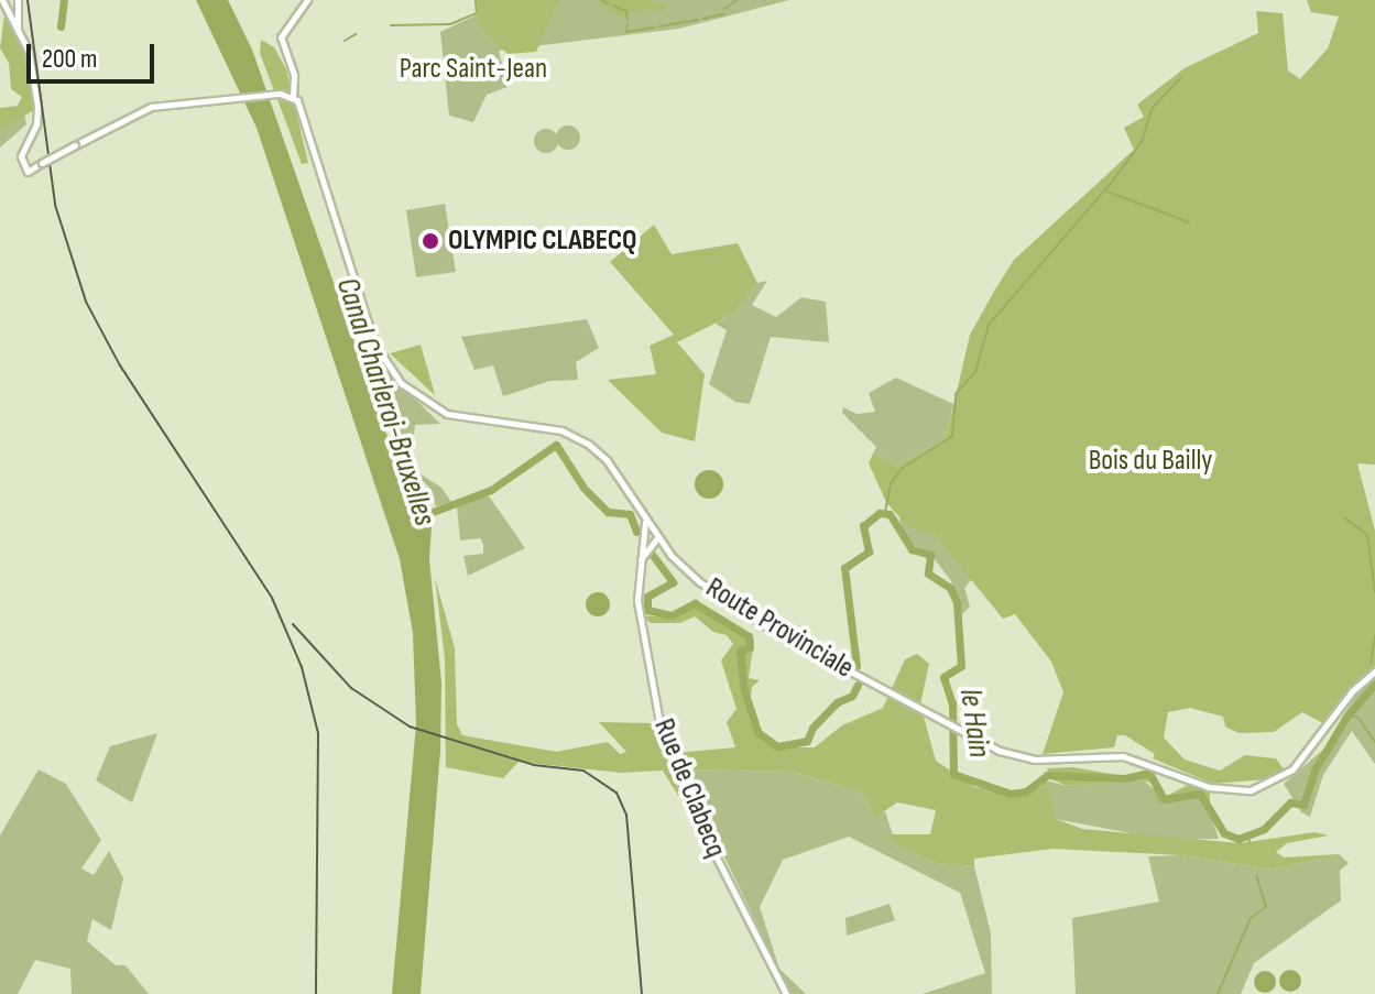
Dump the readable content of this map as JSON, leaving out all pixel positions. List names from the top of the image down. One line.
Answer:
{"streets":{"main road":["Route Provinciale","Rue de Clabecq"]},"crossings":[["Route Provinciale","Rue de Clabecq"]],"water":["Canal Charleroi-Bruxelles","le Hain"],"parks":["Parc Saint-Jean","Bois du Bailly"],"places":["OLYMPIC CLABECQ"],"scale_bar":"200 m"}
